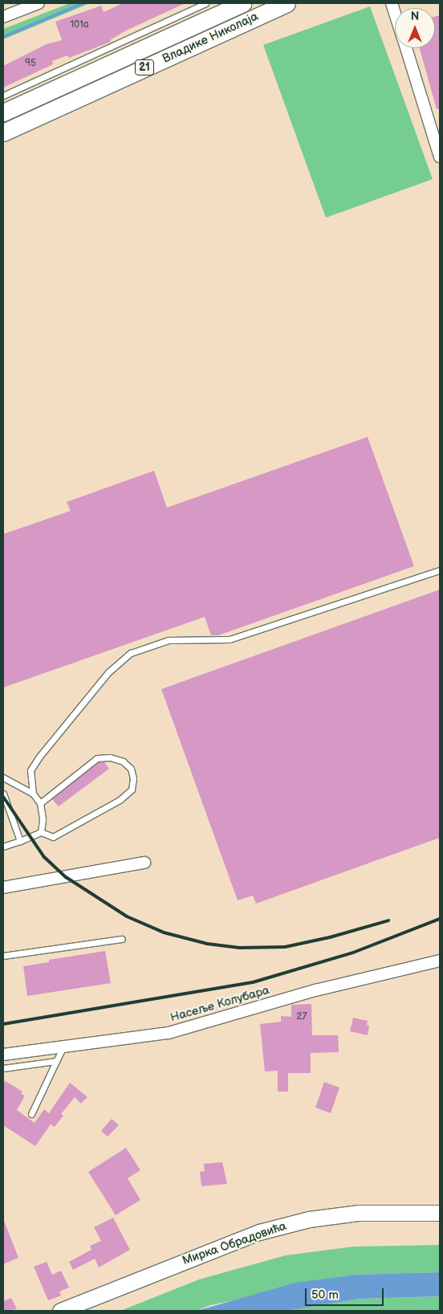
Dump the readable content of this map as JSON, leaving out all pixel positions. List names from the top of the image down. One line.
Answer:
{"streets":{"main road":["Владике Николаја","21"],"street":["Насеље Колубара","Мирка Обрадовића"]},"house_numbers":["101a","95","27"],"scale_bar":"50 m","north":"top"}
